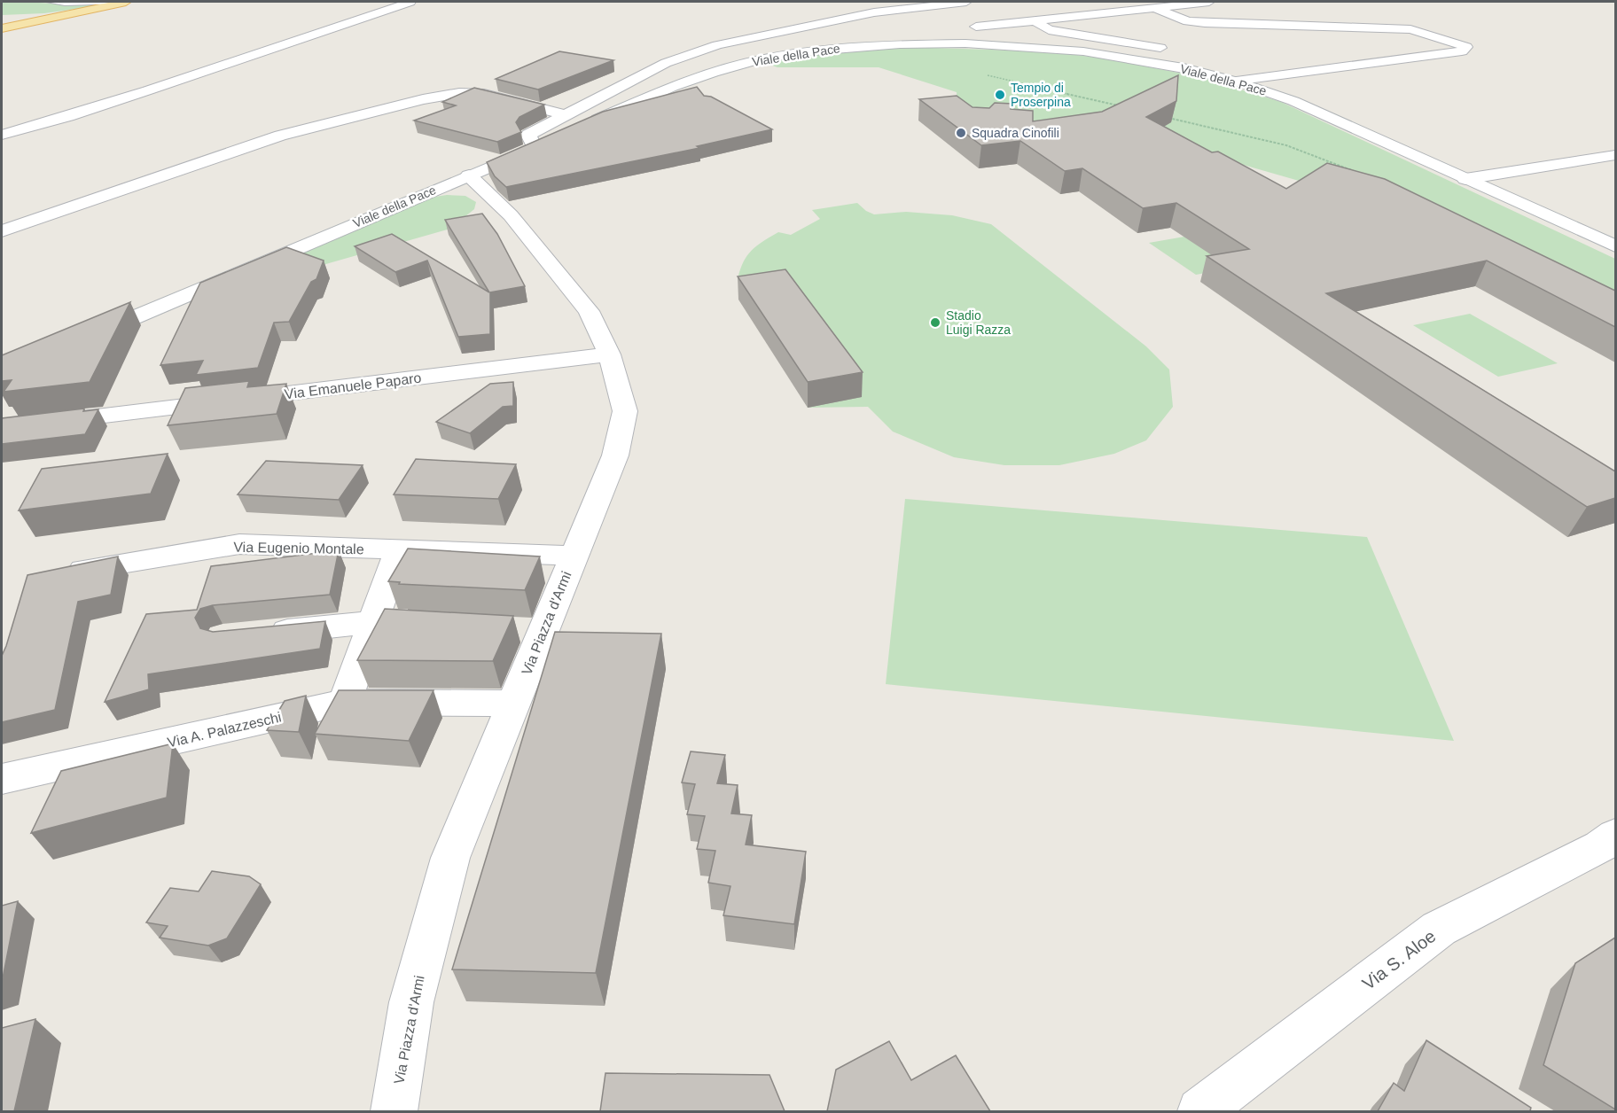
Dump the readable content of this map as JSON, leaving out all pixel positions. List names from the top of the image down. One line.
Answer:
{"streets":{"street":["Viale della Pace","Via Emanuele Paparo","Via Eugenio Montale","Via Piazza d'Armi","Via A. Palazzeschi","Via S. Aloe"]},"crossings":[["Viale della Pace","Via Piazza d'Armi"],["Via Emanuele Paparo","Via Piazza d'Armi"],["Via Eugenio Montale","Via Piazza d'Armi"],["Via Piazza d'Armi","Via A. Palazzeschi"]],"places":["Tempio di Proserpina","Squadra Cinofili","Stadio Luigi Razza"]}
